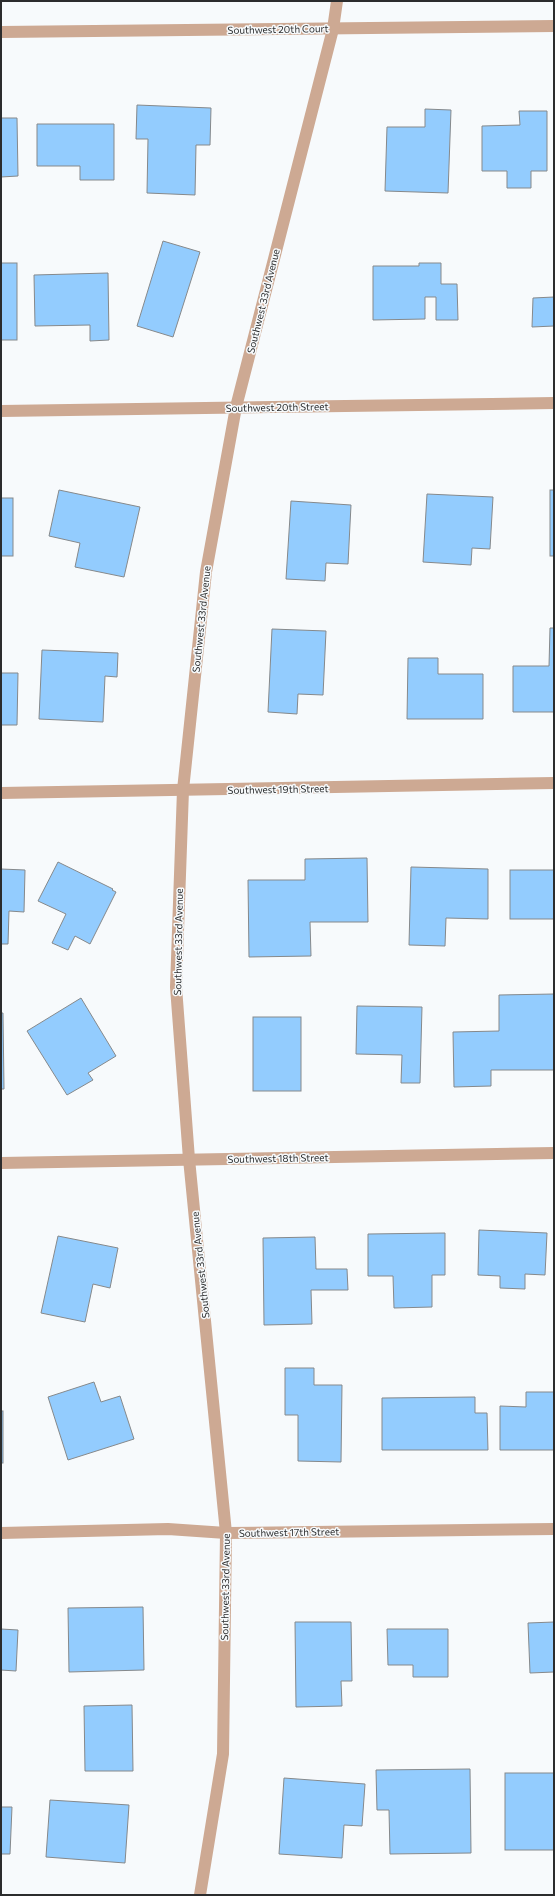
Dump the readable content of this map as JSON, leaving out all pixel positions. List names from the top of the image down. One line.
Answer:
{"streets":{"street":["Southwest 20th Court","Southwest 33rd Avenue","Southwest 20th Street","Southwest 19th Street","Southwest 18th Street","Southwest 17th Street"]},"crossings":[["Southwest 20th Court","Southwest 33rd Avenue"],["Southwest 33rd Avenue","Southwest 20th Street"],["Southwest 33rd Avenue","Southwest 19th Street"],["Southwest 33rd Avenue","Southwest 18th Street"],["Southwest 33rd Avenue","Southwest 17th Street"]]}
